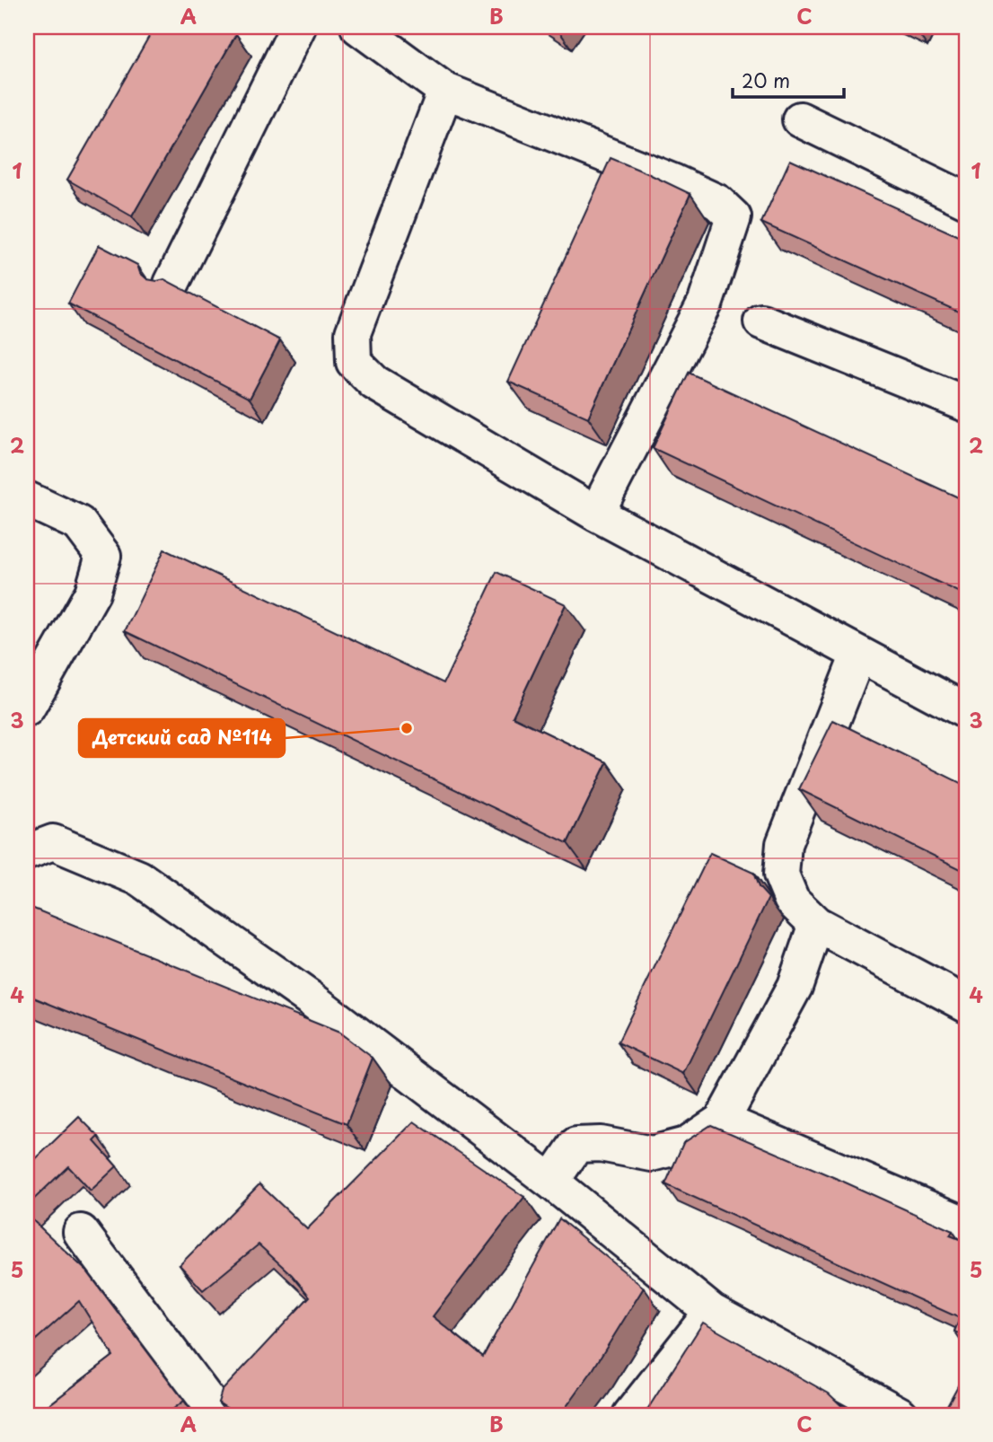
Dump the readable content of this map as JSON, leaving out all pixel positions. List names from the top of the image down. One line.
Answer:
{"places":["Детский сад №114"],"scale_bar":"20 m","grid":{"columns":["A","B","C"],"rows":["1","2","3","4","5"]}}
